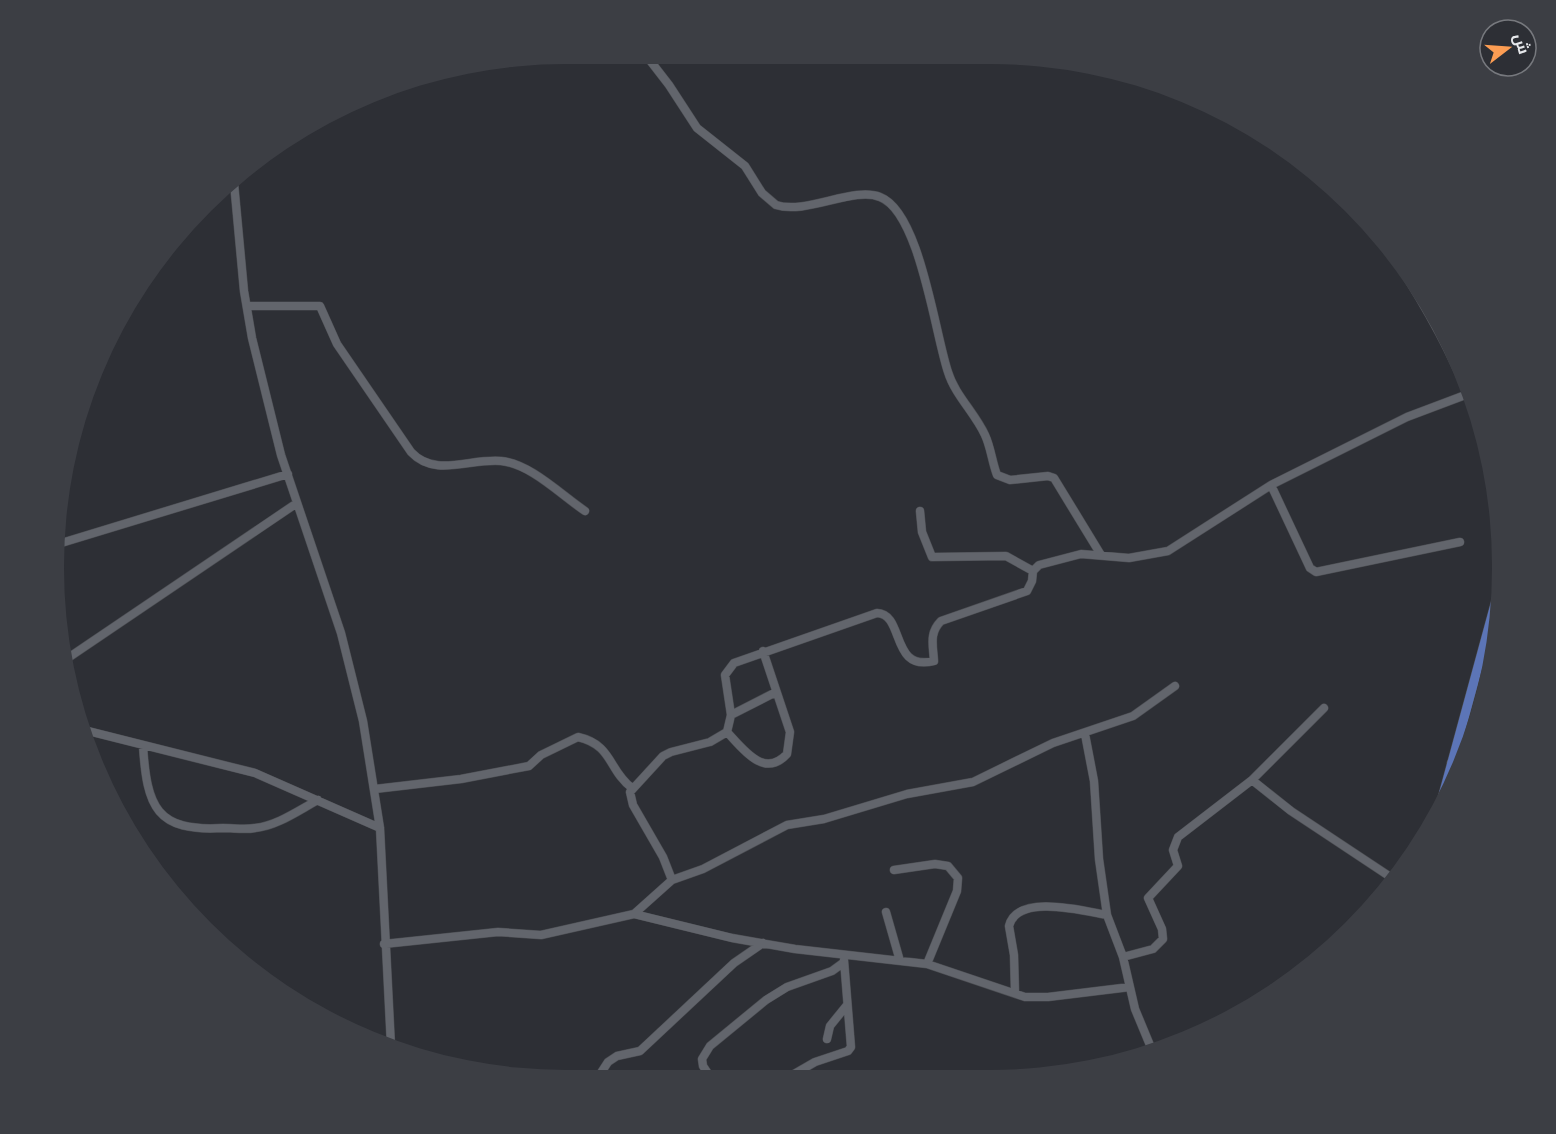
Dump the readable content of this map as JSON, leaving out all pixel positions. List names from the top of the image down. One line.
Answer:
{"north":"right"}
